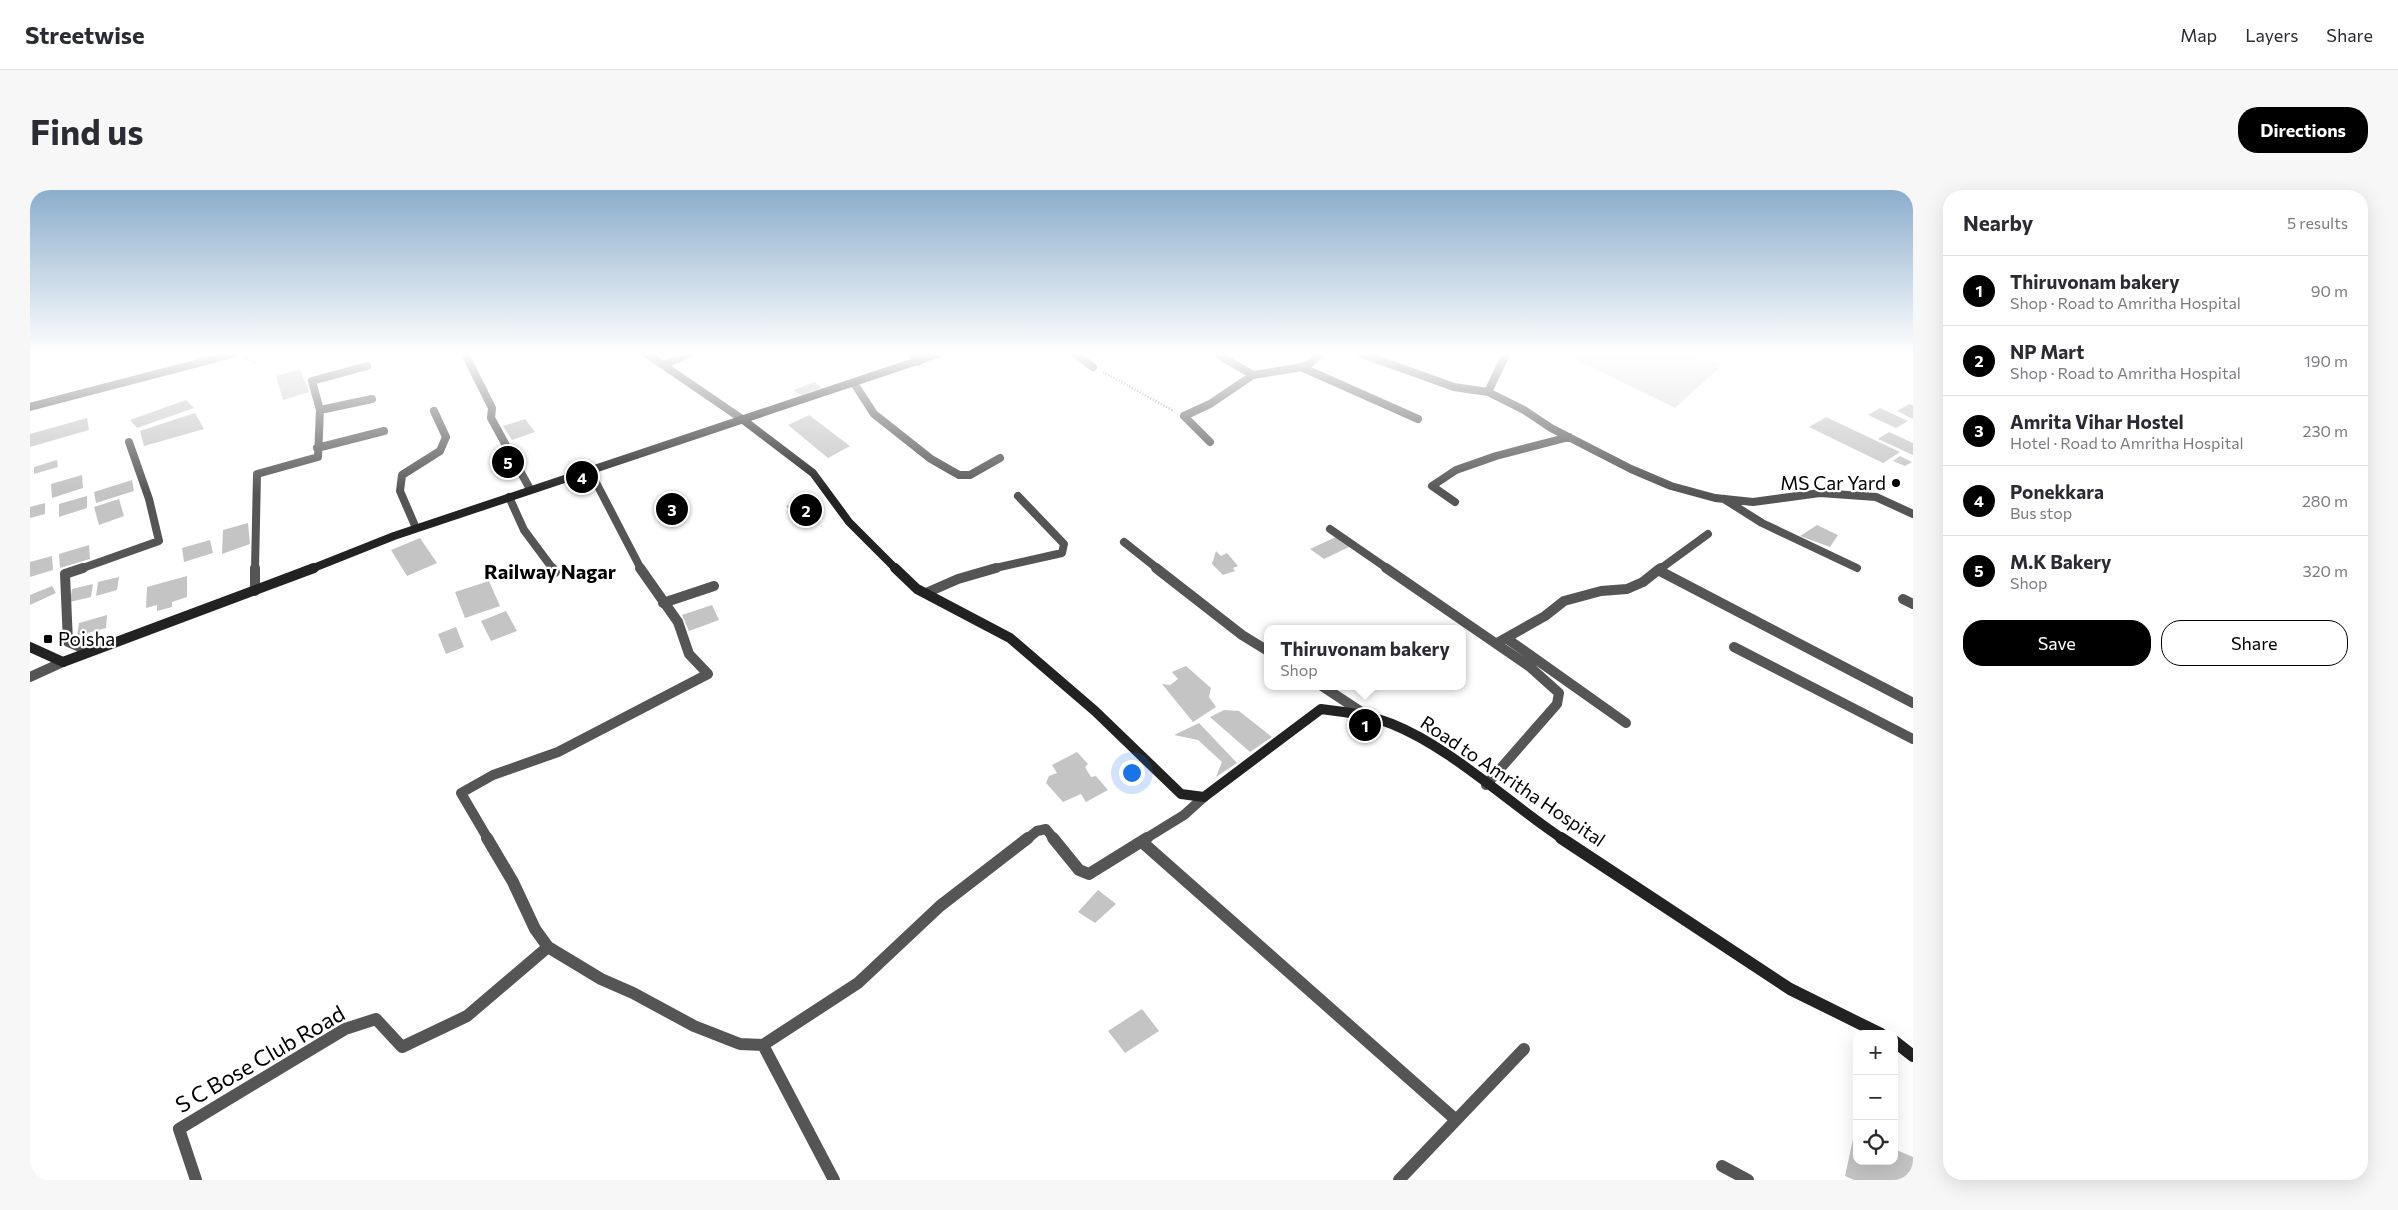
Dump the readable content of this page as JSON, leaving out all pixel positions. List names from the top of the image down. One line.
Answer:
{"streets":{"street":["Road to Amritha Hospital","S C Bose Club Road"]},"districts":["Railway Nagar"],"places":{"other":["MS Car Yard"],"transit":["Poisha"]},"page":{"header":"Streetwise","nav":["Map","Layers","Share"],"buttons":["Directions",["Save","Share"]],"title":"Find us","heading":["Nearby","5 results"],"list":[{"mark":"1","name":"Thiruvonam bakery","note":"Shop · Road to Amritha Hospital","value":"90 m"},{"mark":"2","name":"NP Mart","note":"Shop · Road to Amritha Hospital","value":"190 m"},{"mark":"3","name":"Amrita Vihar Hostel","note":"Hotel · Road to Amritha Hospital","value":"230 m"},{"mark":"4","name":"Ponekkara","note":"Bus stop","value":"280 m"},{"mark":"5","name":"M.K Bakery","note":"Shop","value":"320 m"}],"pins":["5","4","3","2","1"],"popup":["Thiruvonam bakery","Shop"],"map_buttons":["+","−"]}}
